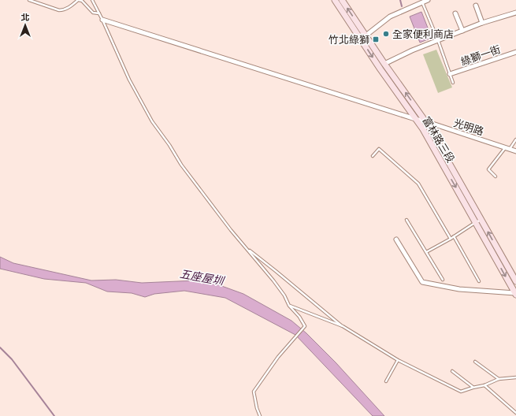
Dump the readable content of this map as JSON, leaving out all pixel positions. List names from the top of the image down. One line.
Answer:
{"streets":{"main road":["富林路三段"],"street":["綠獅一街","光明路"]},"crossings":[["光明路","富林路三段"]],"water":["五座屋圳"],"places":{"other":["全家便利商店"],"transit":["竹北綠獅"]},"north":"top"}
